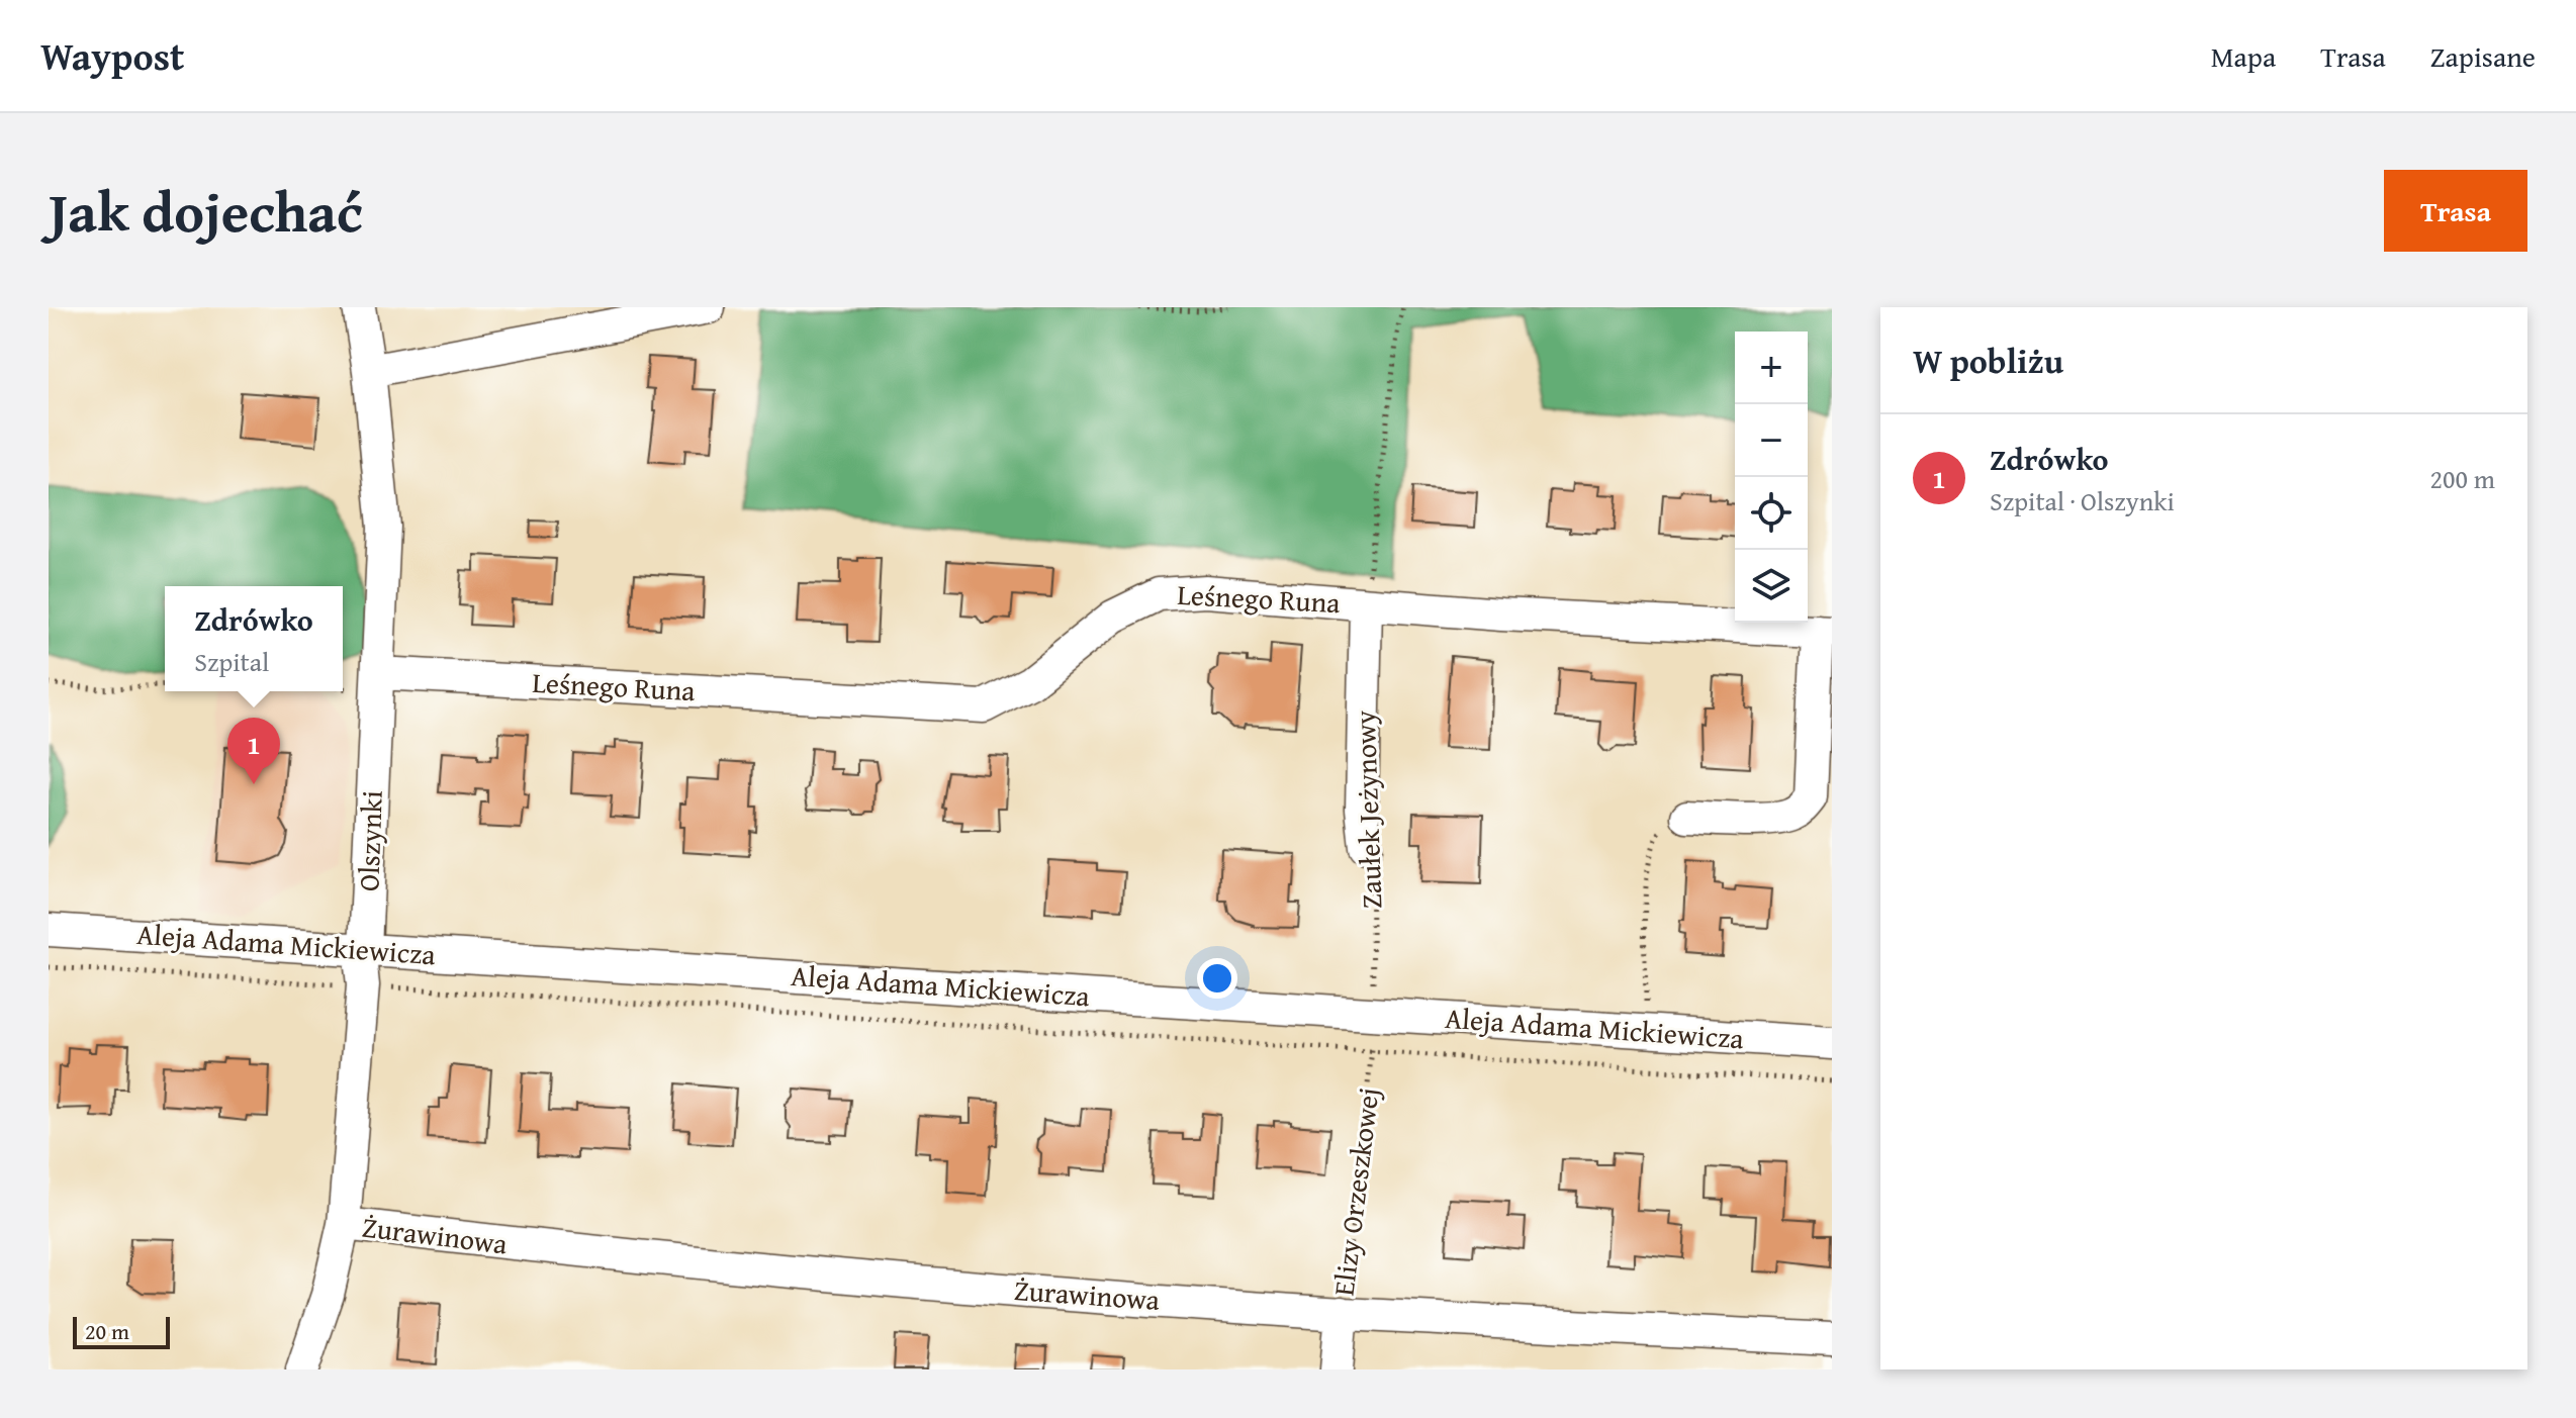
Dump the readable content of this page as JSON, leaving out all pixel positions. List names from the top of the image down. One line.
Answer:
{"streets":{"street":["Leśnego Runa","Zaułek Jeżynowy","Olszynki","Aleja Adama Mickiewicza","Elizy Orzeszkowej","Żurawinowa"]},"crossings":[["Leśnego Runa","Zaułek Jeżynowy"],["Leśnego Runa","Olszynki"],["Zaułek Jeżynowy","Aleja Adama Mickiewicza"],["Zaułek Jeżynowy","Elizy Orzeszkowej"],["Olszynki","Aleja Adama Mickiewicza"],["Olszynki","Żurawinowa"],["Aleja Adama Mickiewicza","Elizy Orzeszkowej"],["Elizy Orzeszkowej","Żurawinowa"]],"scale_bar":"20 m","page":{"header":"Waypost","nav":["Mapa","Trasa","Zapisane"],"title":"Jak dojechać","buttons":"Trasa","heading":"W pobliżu","map_buttons":["+","−"],"list":[{"mark":"1","name":"Zdrówko","note":"Szpital · Olszynki","value":"200 m"}],"popup":["Zdrówko","Szpital"],"pins":"1","scale":"20 m"}}
